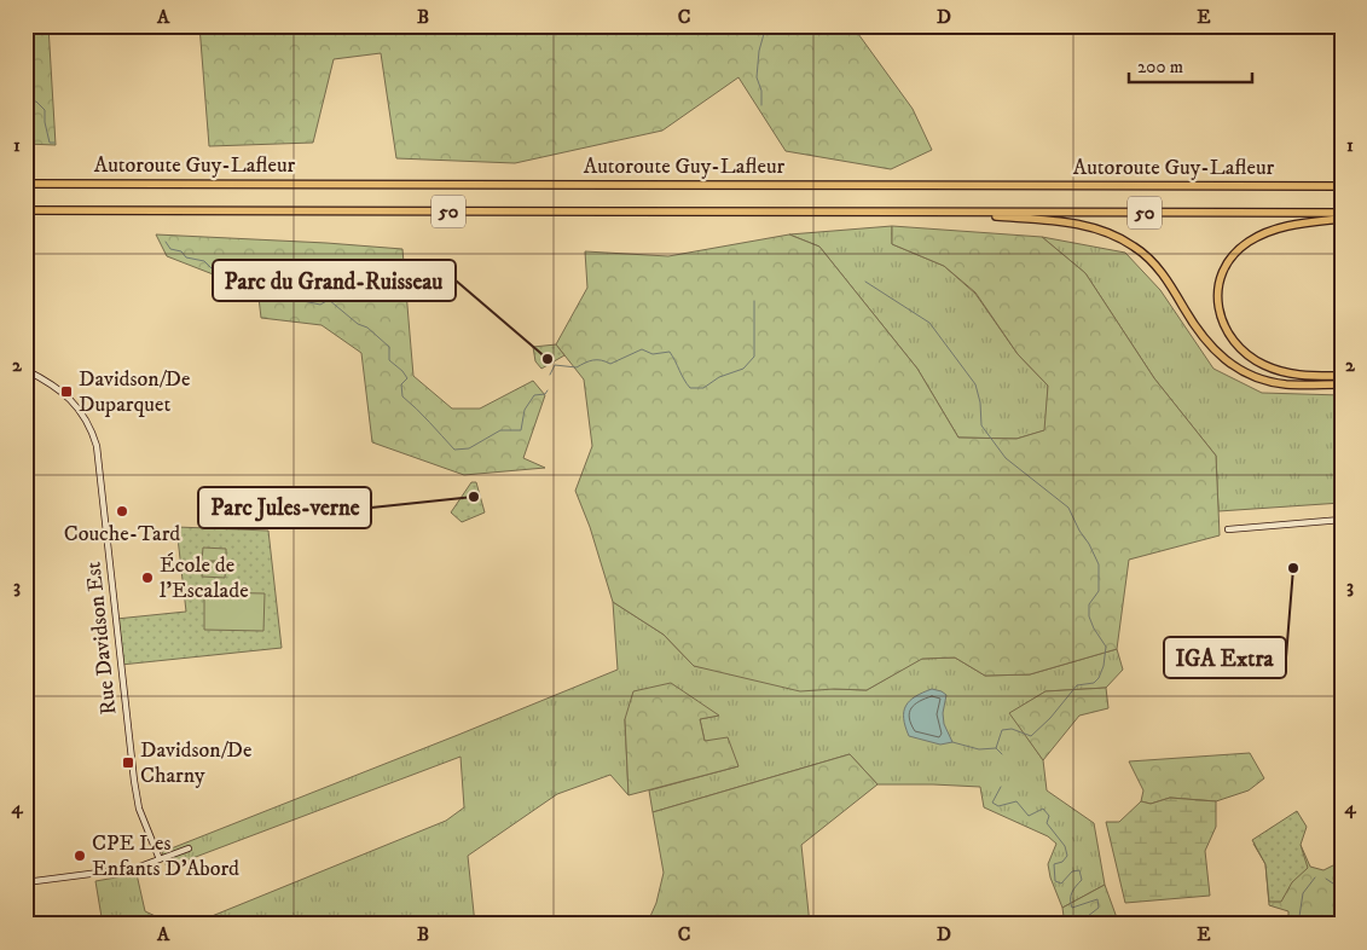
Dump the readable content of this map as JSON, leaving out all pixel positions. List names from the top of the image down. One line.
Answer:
{"streets":{"highway":["Autoroute Guy-Lafleur","50"],"street":["Rue Davidson Est"]},"places":{"other":["Parc du Grand-Ruisseau","Parc Jules-verne","Couche-Tard","IGA Extra","École de l'Escalade","CPE Les Enfants D'Abord"],"transit":["Davidson/De Duparquet","Davidson/De Charny"]},"scale_bar":"200 m","grid":{"columns":["A","B","C","D","E"],"rows":["1","2","3","4"]}}
